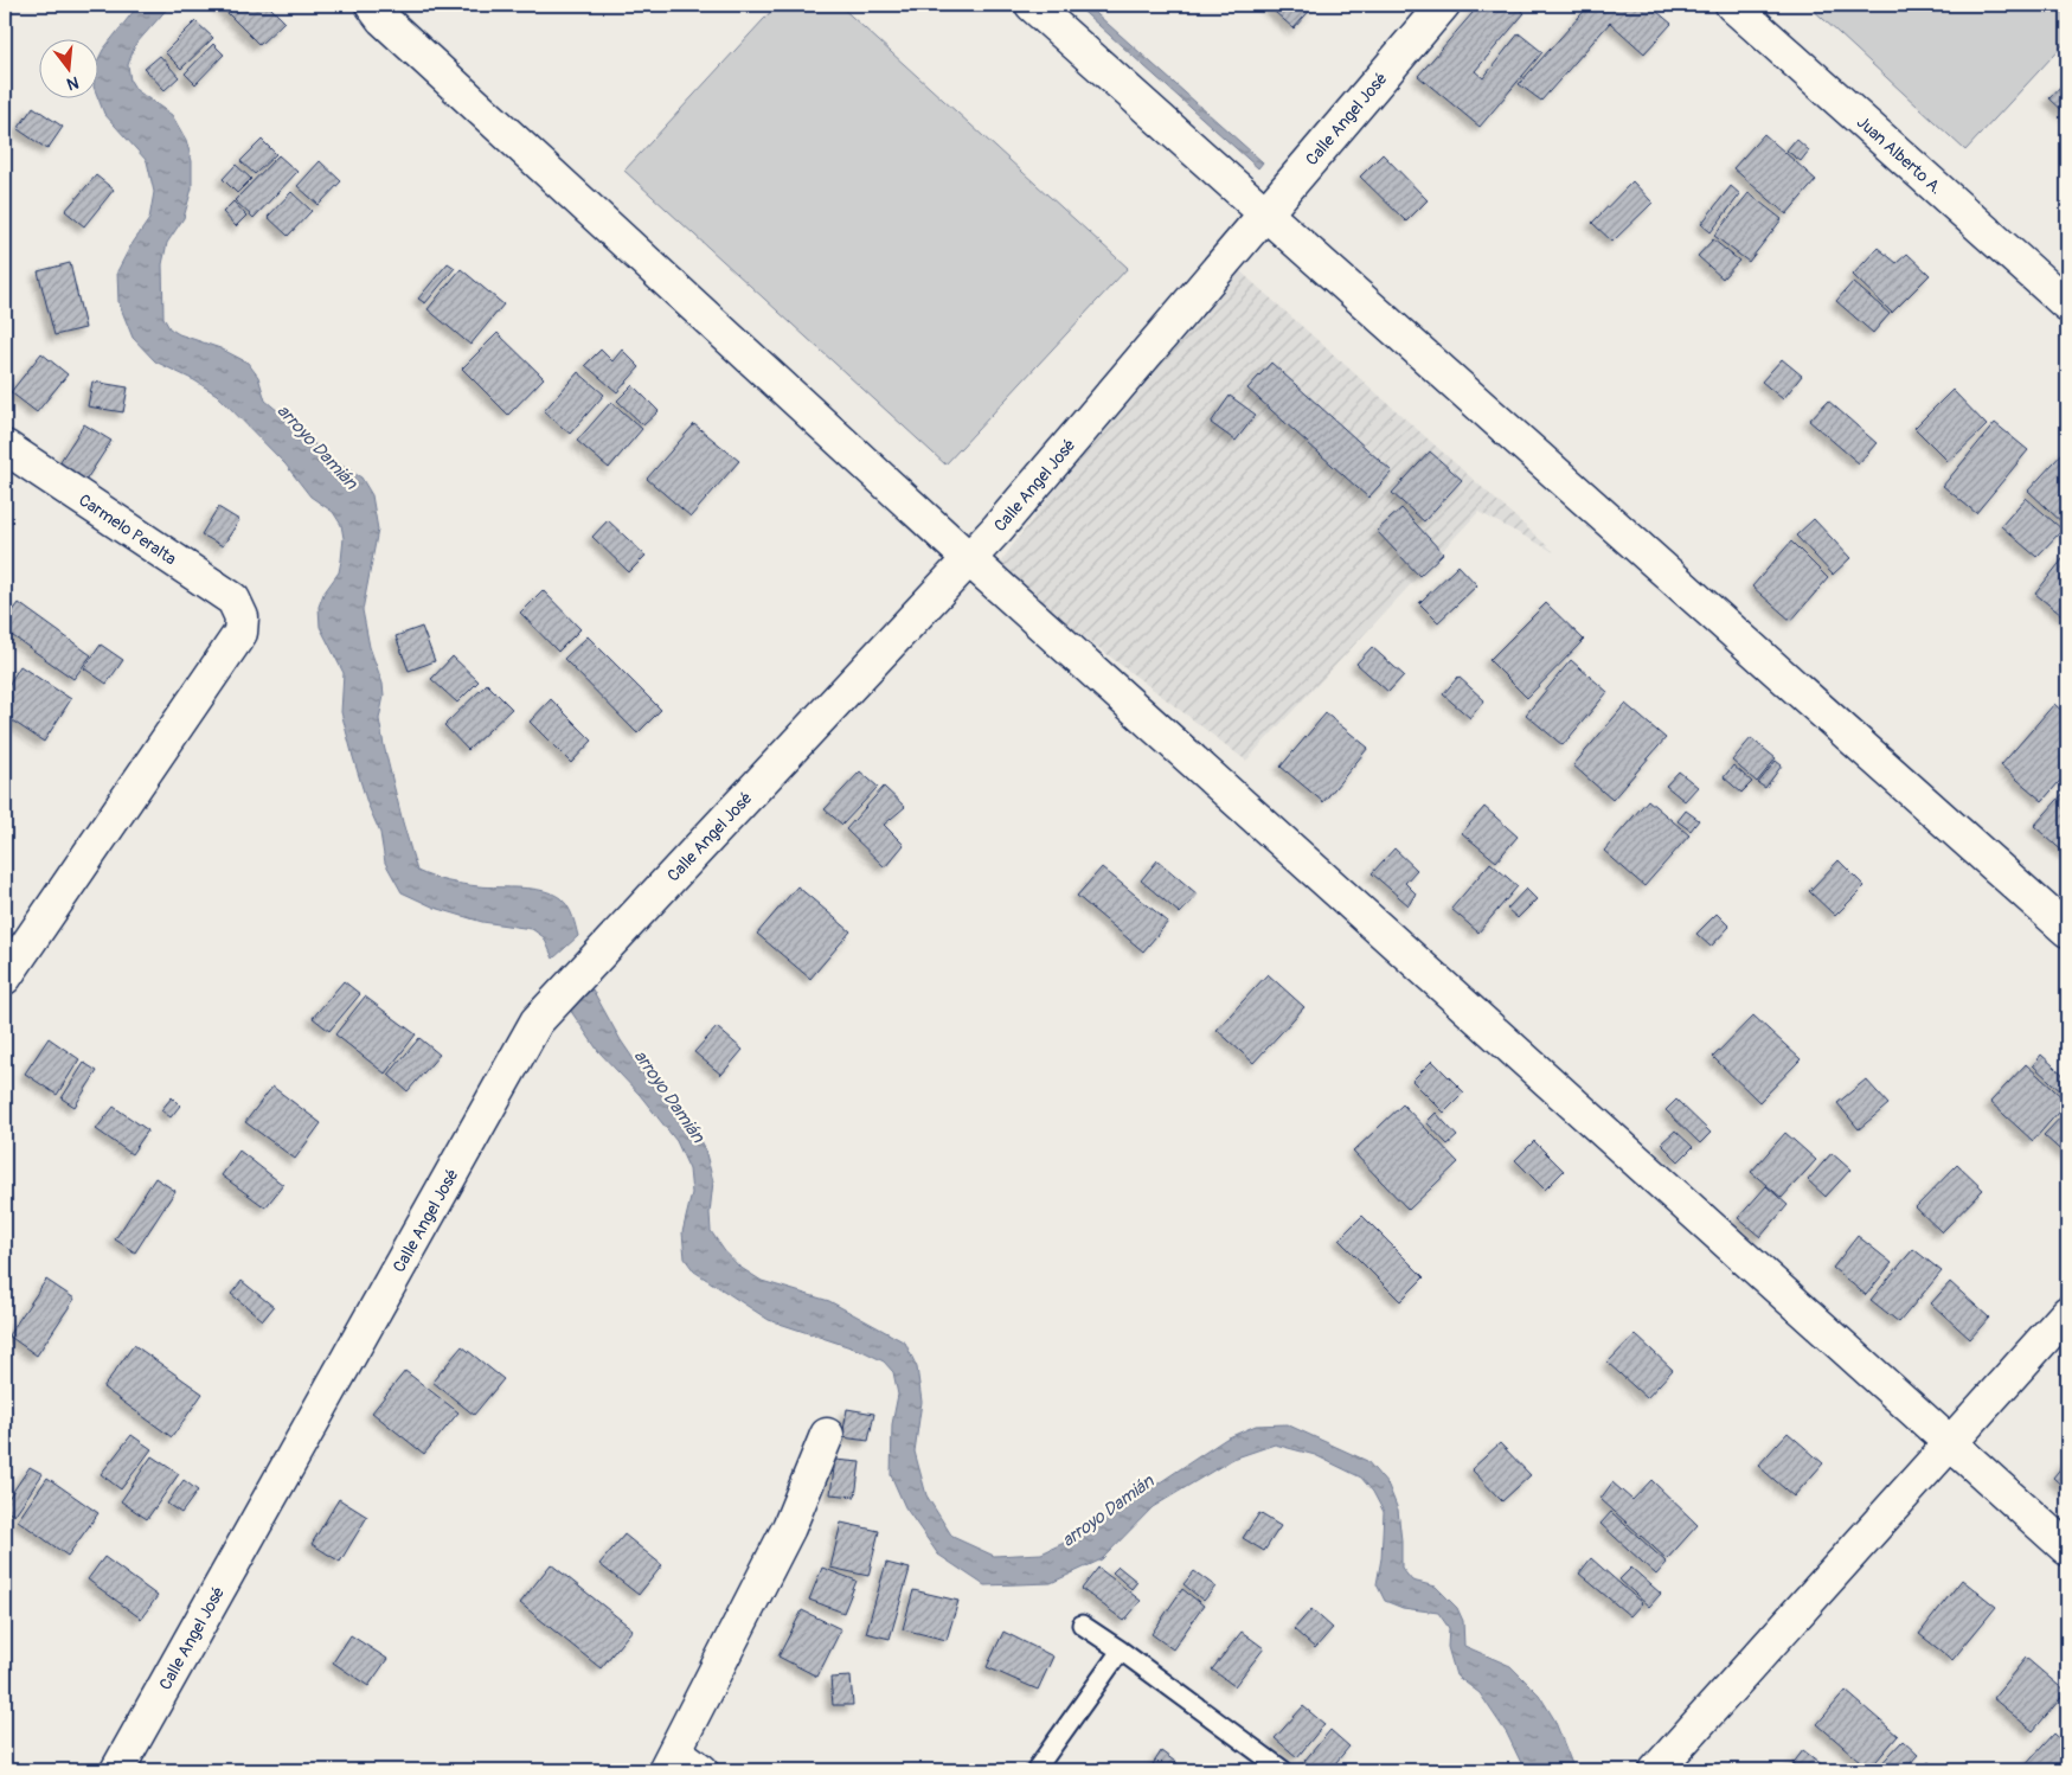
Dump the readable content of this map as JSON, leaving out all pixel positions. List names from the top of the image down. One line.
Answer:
{"streets":{"street":["Calle Angel José","Juan Alberto A.","Carmelo Peralta"]},"water":["arroyo Damián"],"north":"bottom"}
